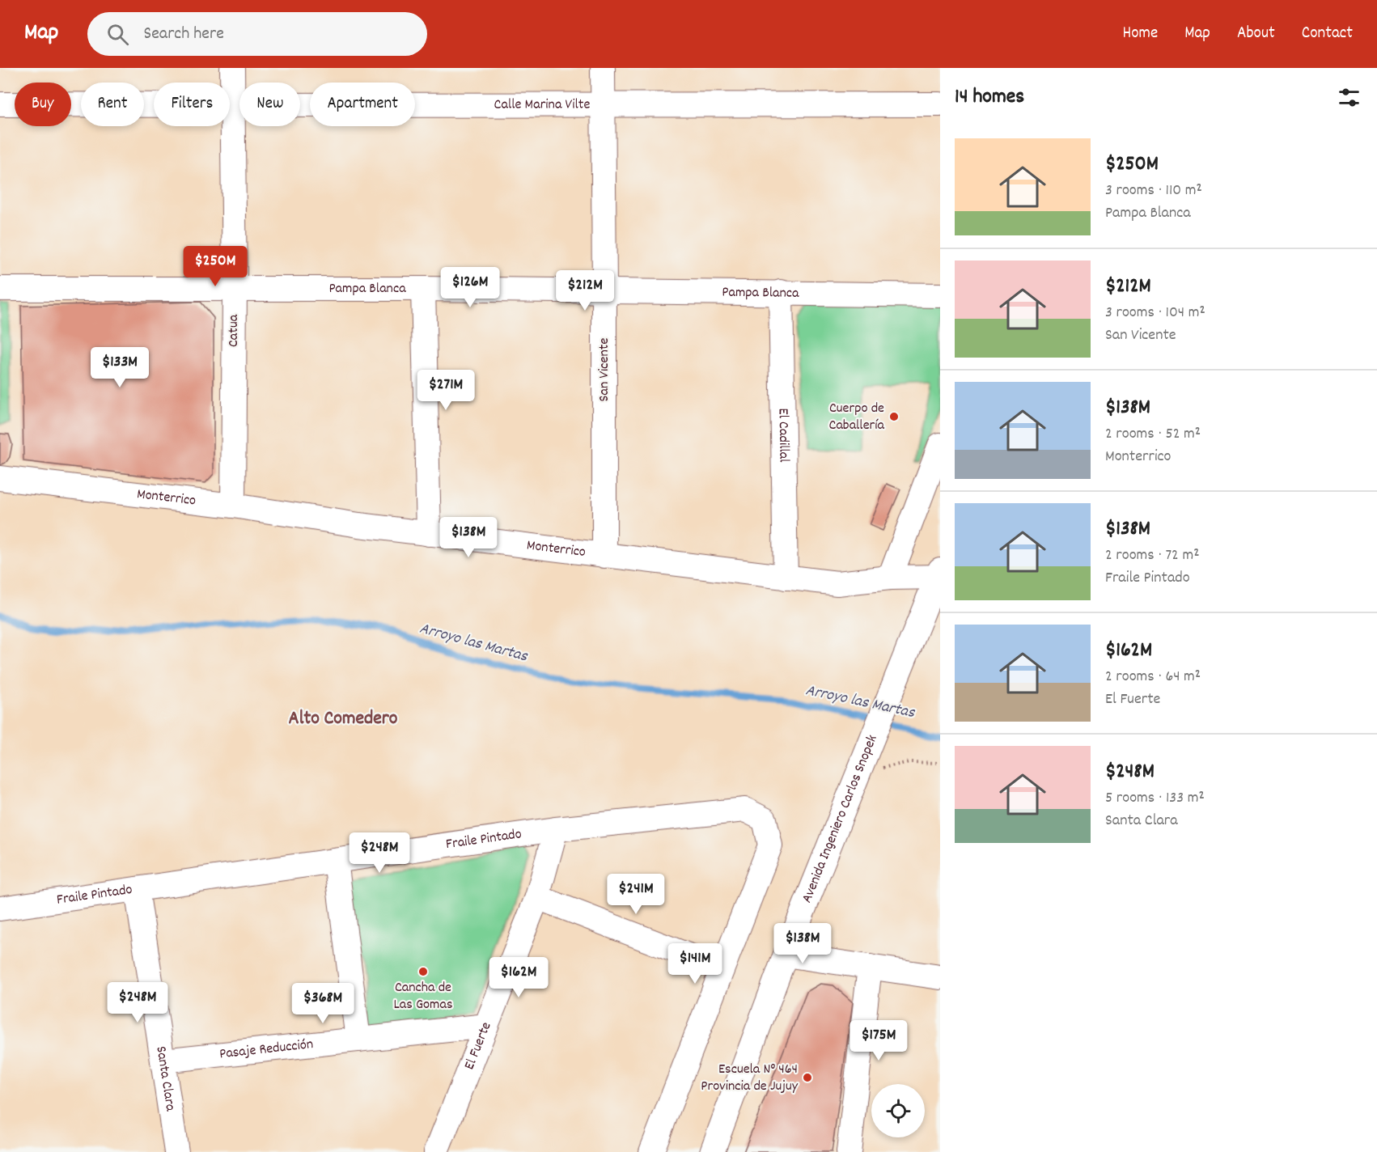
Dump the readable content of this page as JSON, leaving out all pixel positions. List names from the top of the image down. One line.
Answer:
{"streets":{"street":["Calle Marina Vilte","Pampa Blanca","Catua","San Vicente","El Cadillal","Monterrico","Avenida Ingeniero Carlos Snopek","Fraile Pintado","El Fuerte","Pasaje Reducción","Santa Clara"]},"crossings":[["Calle Marina Vilte","Catua"],["Calle Marina Vilte","San Vicente"],["Pampa Blanca","Catua"],["Pampa Blanca","San Vicente"],["Pampa Blanca","El Cadillal"],["Catua","Monterrico"],["San Vicente","Monterrico"],["El Cadillal","Monterrico"],["Monterrico","Avenida Ingeniero Carlos Snopek"],["Fraile Pintado","El Fuerte"],["Fraile Pintado","Santa Clara"],["El Fuerte","Pasaje Reducción"],["Pasaje Reducción","Santa Clara"]],"districts":["Alto Comedero"],"water":["Arroyo las Martas"],"places":["Cuerpo de Caballería","Cancha de Las Gomas","Escuela N° 464 Provincia de Jujuy"],"page":{"header":"Map","search":"Search here","nav":["Home","Map","About","Contact"],"heading":"14 homes","chip":["Buy","Rent","Filters","New","Apartment"],"list":[{"name":"$250M","note":"3 rooms · 110 m² · Pampa Blanca"},{"name":"$212M","note":"3 rooms · 104 m² · San Vicente"},{"name":"$138M","note":"2 rooms · 52 m² · Monterrico"},{"name":"$138M","note":"2 rooms · 72 m² · Fraile Pintado"},{"name":"$162M","note":"2 rooms · 64 m² · El Fuerte"},{"name":"$248M","note":"5 rooms · 133 m² · Santa Clara"}],"price":["$250M","$126M","$212M","$133M","$271M","$138M","$248M","$241M","$138M","$141M","$162M","$248M","$368M","$175M"]}}
